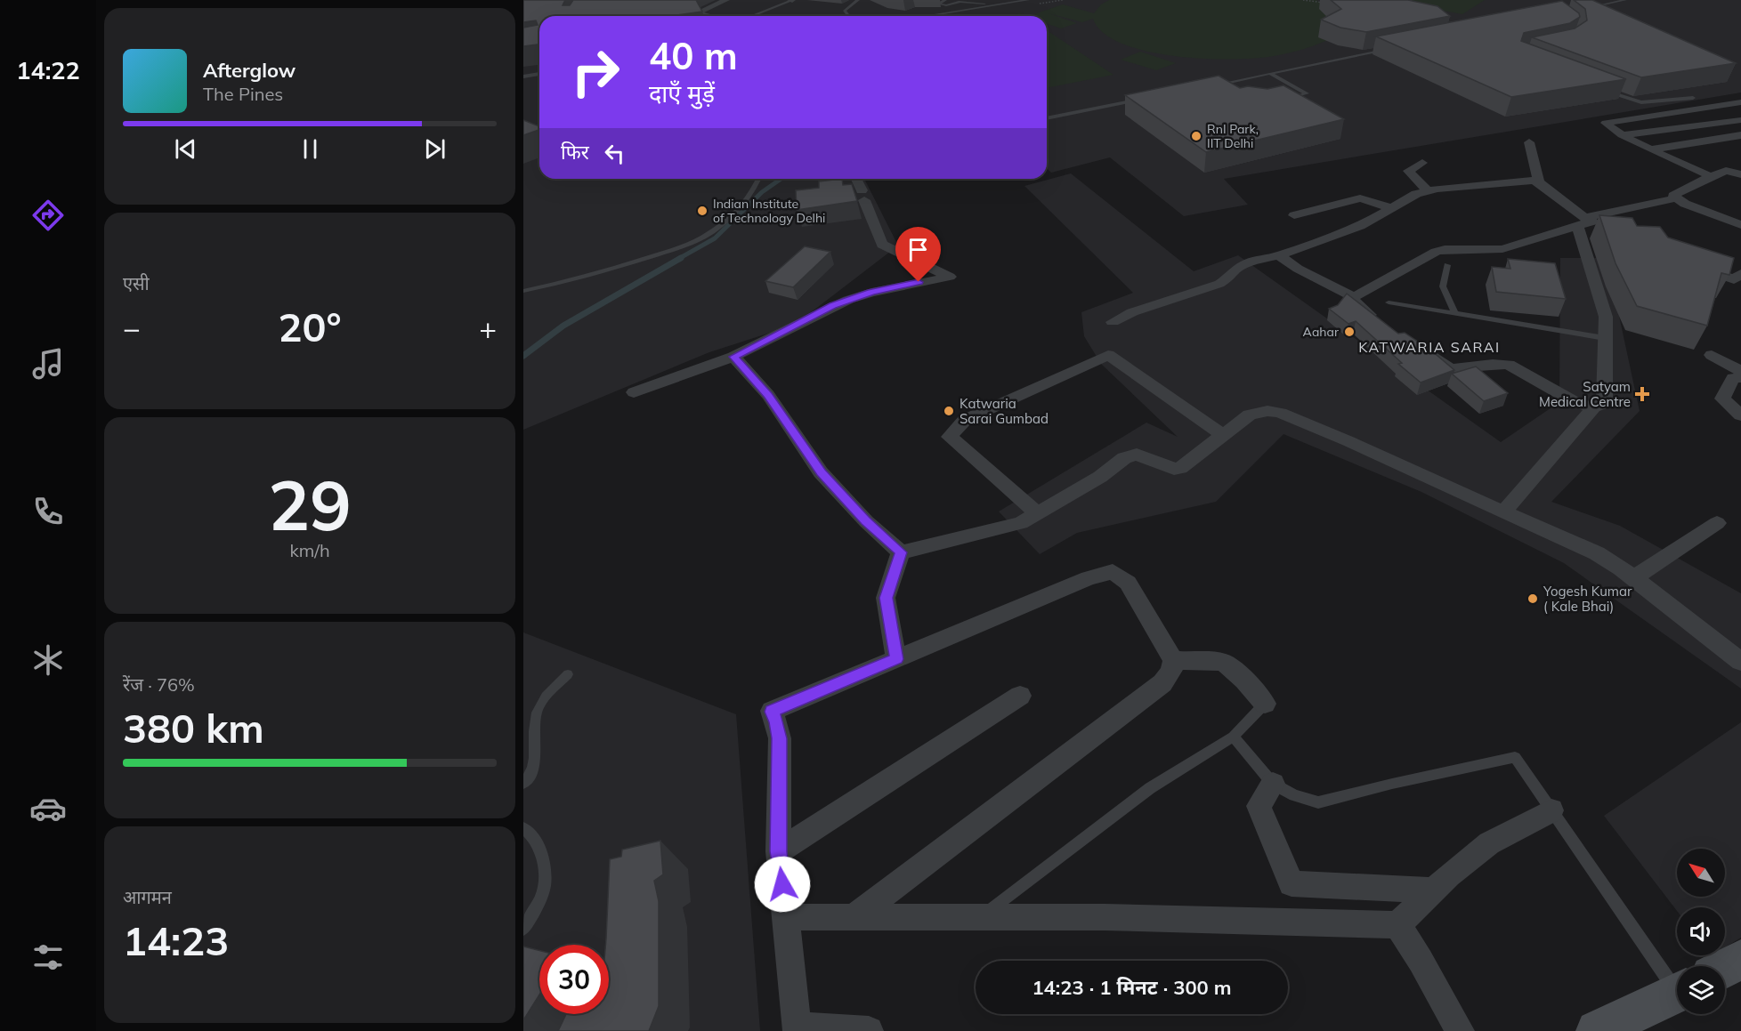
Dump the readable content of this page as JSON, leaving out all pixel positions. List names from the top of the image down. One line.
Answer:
{"districts":["KATWARIA SARAI"],"places":{"other":["RnI Park, IIT Delhi","Indian Institute of Technology Delhi","Aahar","Katwaria Sarai Gumbad","Yogesh Kumar ( Kale Bhai)"],"health":["Satyam Medical Centre"]},"north":"top left","page":{"tabs":"14:22","turn":["40 m","दाएँ मुड़ें"],"song":["Afterglow","The Pines"],"then":"फिर","tile":["एसी",["29","km/h"],["रेंज · 76%","380 km"],["आगमन","14:23"]],"heat":["−","20°","+"],"limit":"30","trip":"14:23 · 1 मिनट · 300 m"}}
